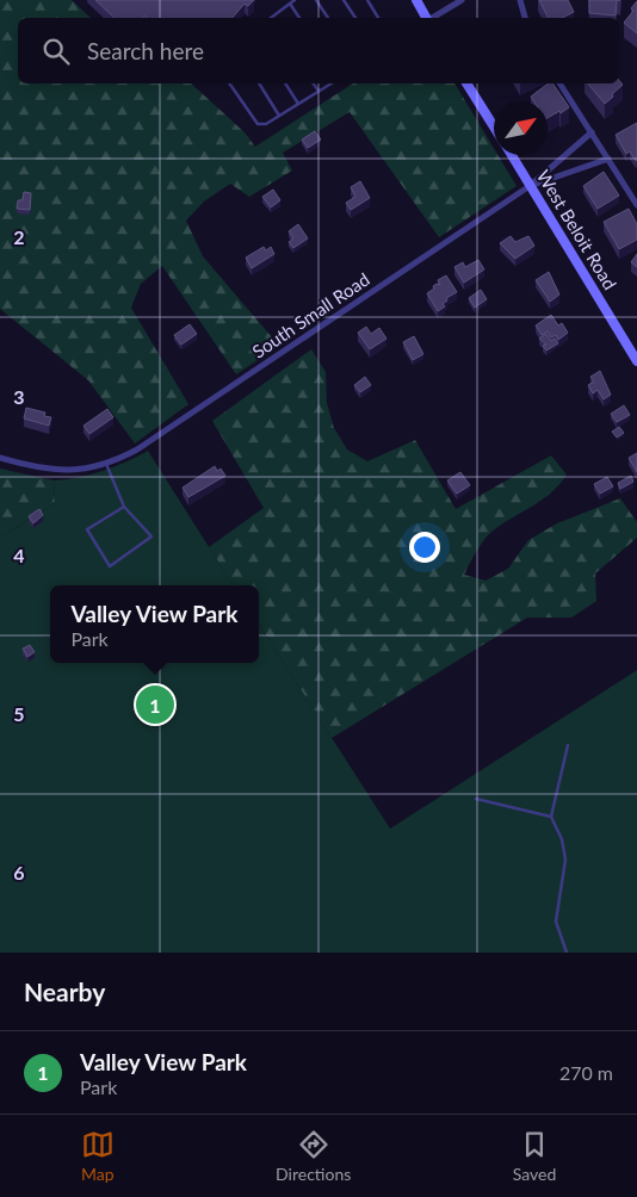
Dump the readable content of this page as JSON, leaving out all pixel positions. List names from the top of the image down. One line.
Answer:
{"streets":{"main road":["West Beloit Road"],"street":["South Small Road"]},"crossings":[["West Beloit Road","South Small Road"]],"north":"top right","page":{"search":"Search here","popup":["Valley View Park","Park"],"pins":"1","heading":"Nearby","list":[{"mark":"1","name":"Valley View Park","note":"Park","value":"270 m"}],"nav":["Map","Directions","Saved"]},"grid":{"rows":["2","3","4","5","6"]}}
